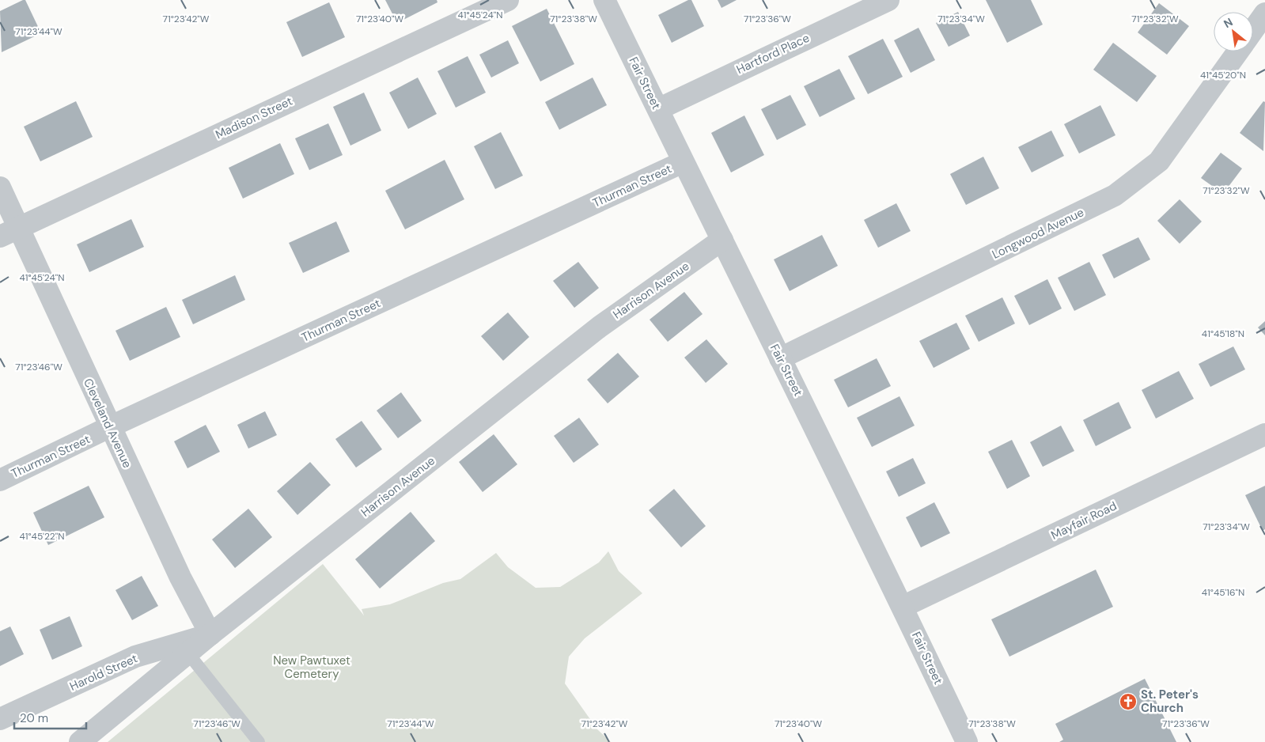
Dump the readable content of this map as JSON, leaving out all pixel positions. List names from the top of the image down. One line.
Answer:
{"streets":{"street":["Hartford Place","Fair Street","Madison Street","Thurman Street","Longwood Avenue","Harrison Avenue","Cleveland Avenue","Mayfair Road","Harold Street"]},"crossings":[["Hartford Place","Fair Street"],["Fair Street","Thurman Street"],["Fair Street","Longwood Avenue"],["Fair Street","Harrison Avenue"],["Fair Street","Mayfair Road"],["Madison Street","Cleveland Avenue"],["Thurman Street","Cleveland Avenue"],["Harrison Avenue","Cleveland Avenue"],["Harrison Avenue","Harold Street"],["Cleveland Avenue","Harold Street"]],"parks":["New Pawtuxet Cemetery"],"places":{"church":["St. Peter's Church"]},"scale_bar":"20 m","north":"top left","coordinates":["41°45'24\"N","71°23'34\"W","71°23'42\"W","71°23'40\"W","71°23'38\"W","71°23'36\"W","71°23'32\"W","71°23'44\"W","41°45'20\"N","41°45'18\"N","71°23'46\"W","41°45'22\"N","41°45'16\"N"]}
